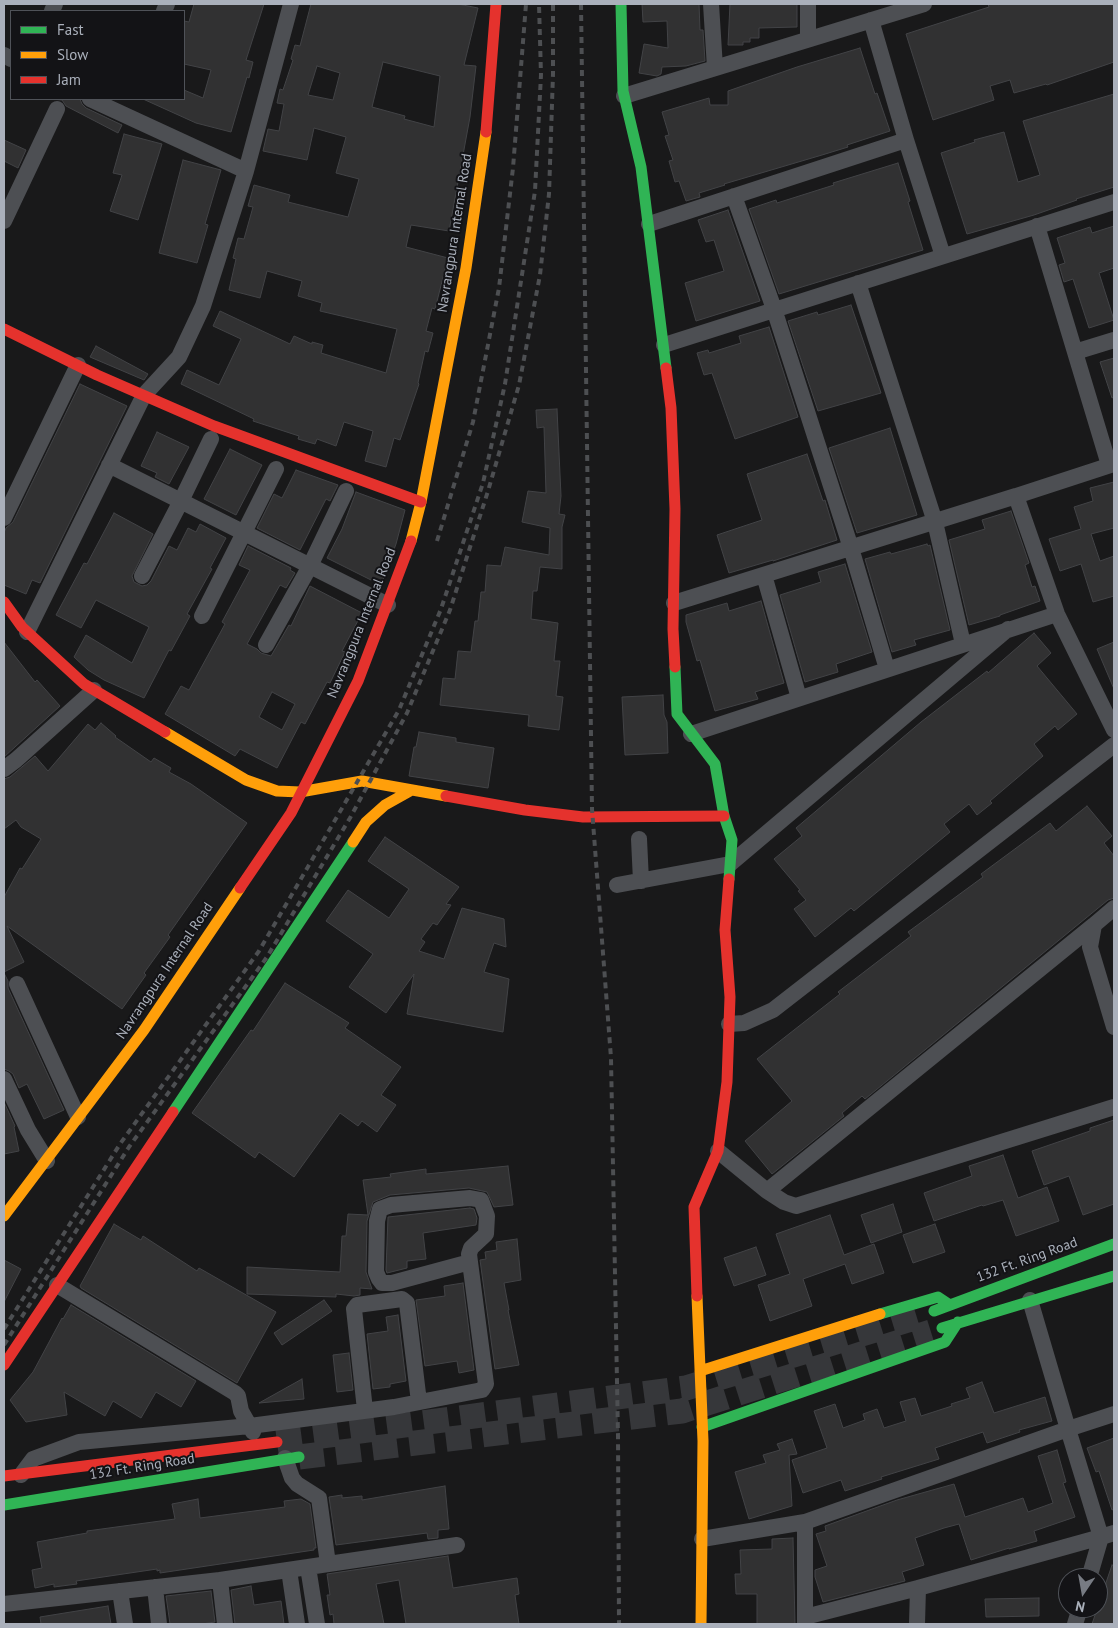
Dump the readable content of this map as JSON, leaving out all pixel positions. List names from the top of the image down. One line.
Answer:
{"streets":{"street":["Navrangpura Internal Road","132 Ft. Ring Road"]},"legend":["Fast","Slow","Jam"],"north":"bottom"}
